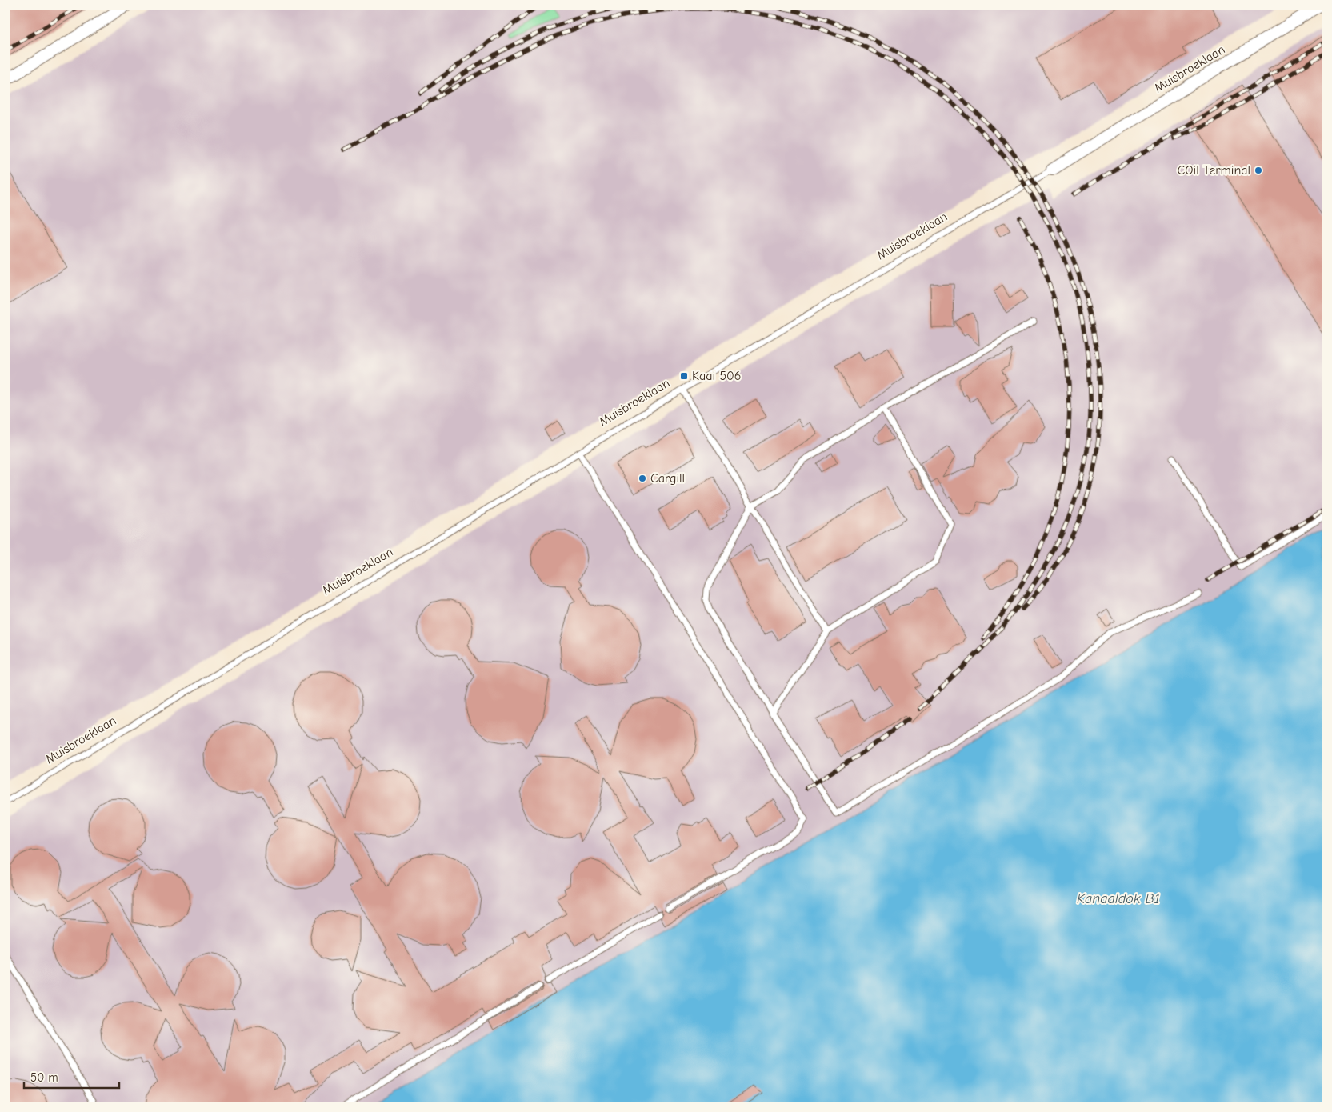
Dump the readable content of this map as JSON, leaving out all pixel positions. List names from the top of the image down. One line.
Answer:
{"streets":{"street":["Muisbroeklaan"]},"water":["Kanaaldok B1"],"places":{"other":["COil Terminal","Cargill"],"transit":["Kaai 506"]},"scale_bar":"50 m"}
